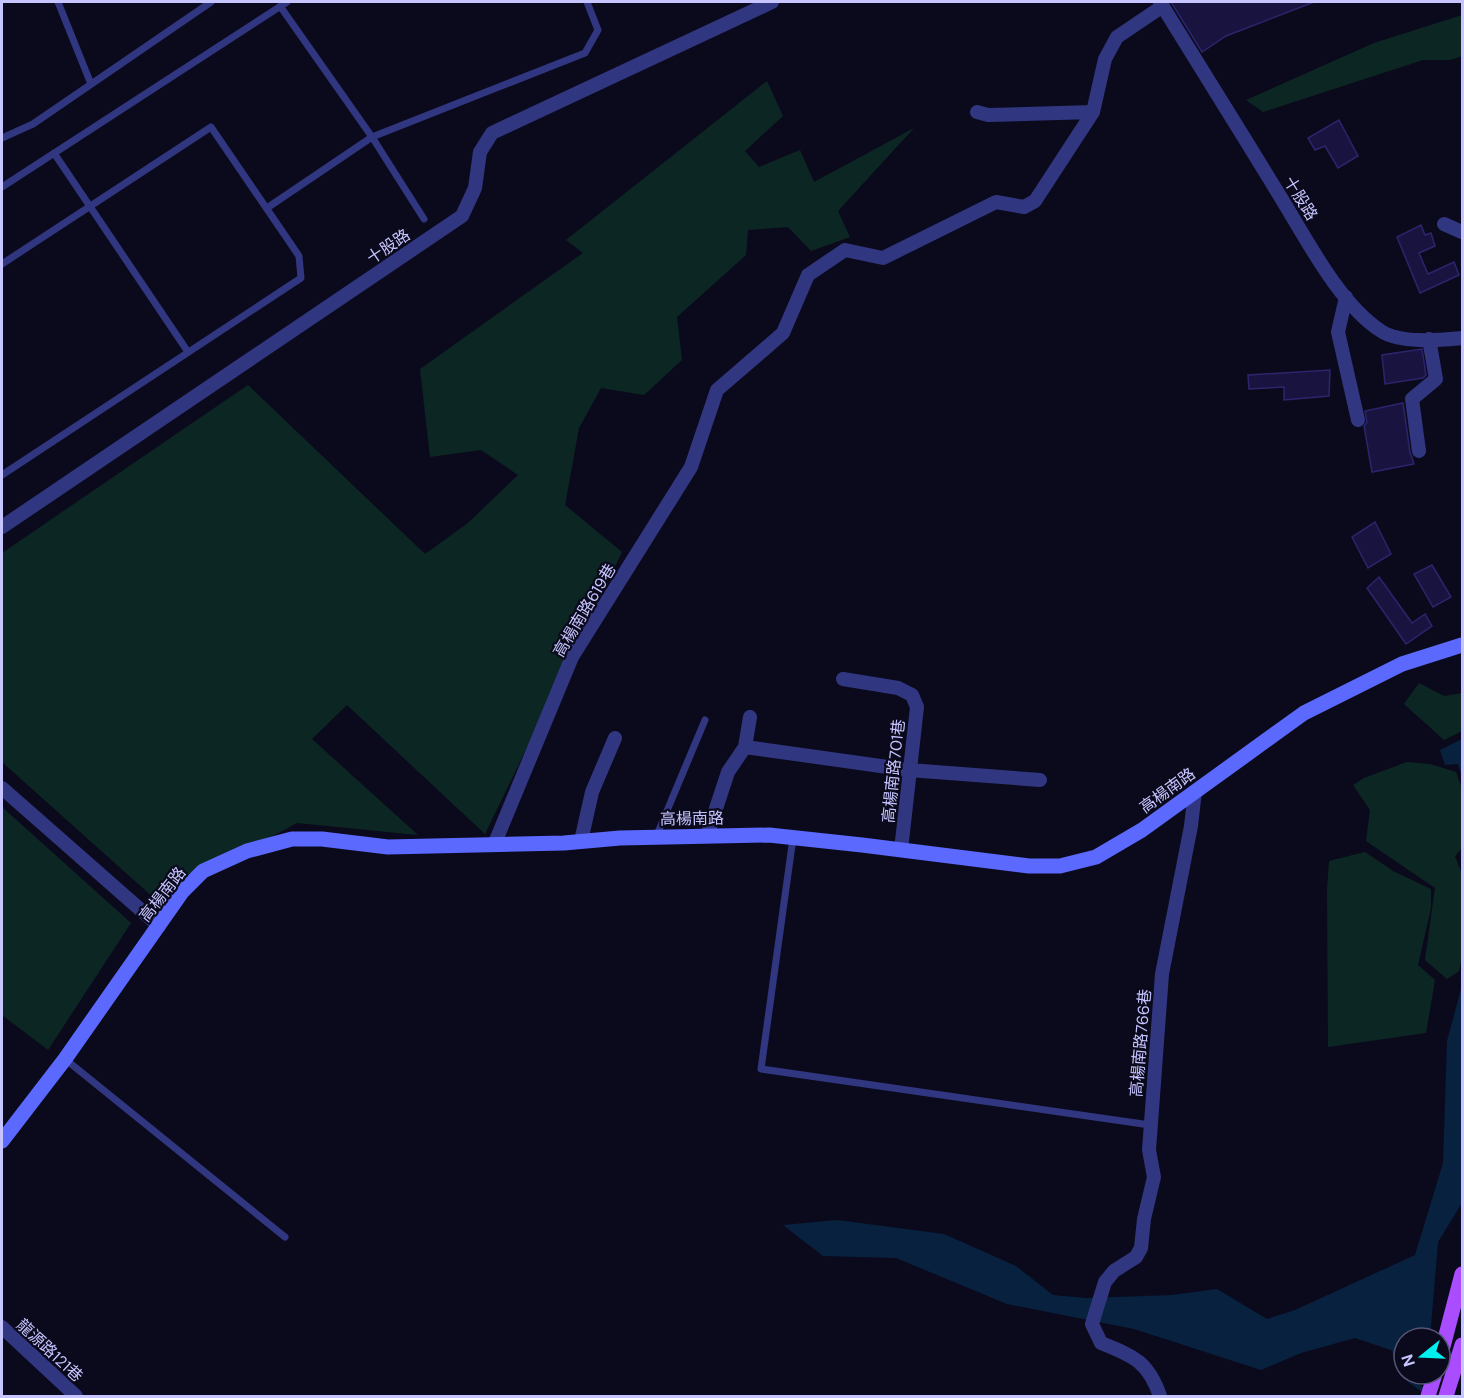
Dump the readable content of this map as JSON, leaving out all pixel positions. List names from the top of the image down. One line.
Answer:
{"streets":{"street":["十股路","高楊南路619巷","高楊南路701巷","高楊南路","高楊南路766巷","龍源路121巷"]},"crossings":[["高楊南路619巷","高楊南路"],["高楊南路701巷","高楊南路"],["高楊南路","高楊南路766巷"]],"north":"left"}
